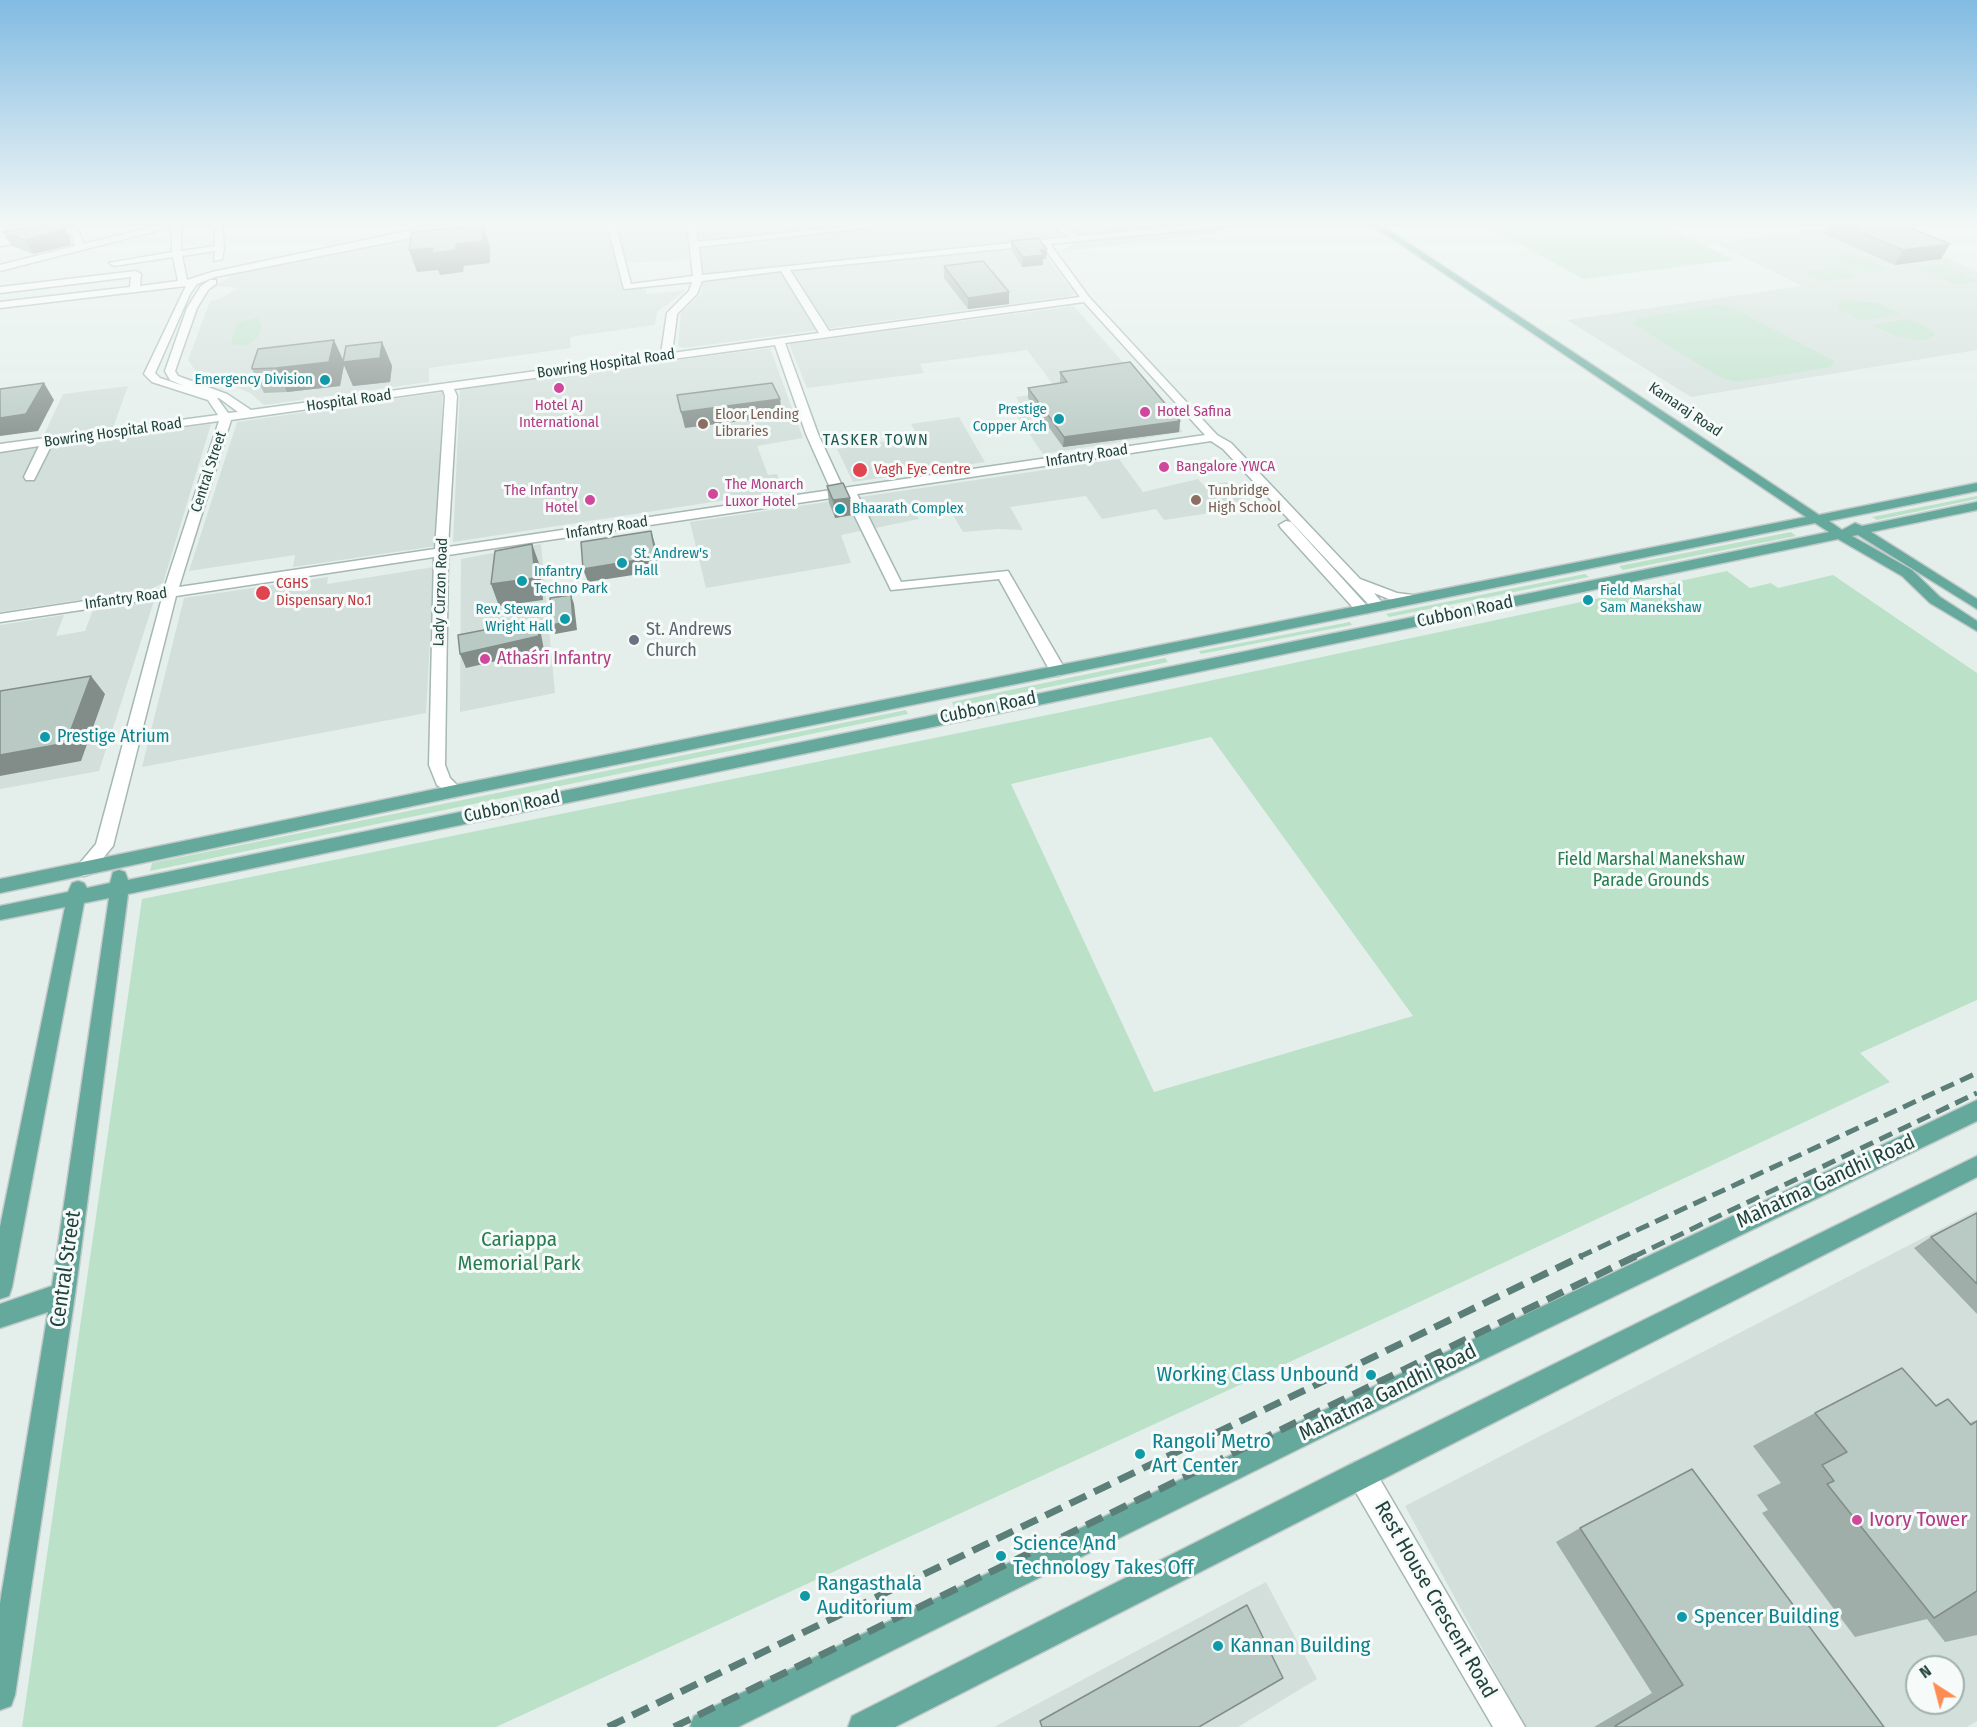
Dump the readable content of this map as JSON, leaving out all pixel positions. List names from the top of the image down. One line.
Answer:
{"streets":{"main road":["Kamaraj Road","Central Street","Cubbon Road","Mahatma Gandhi Road"],"street":["Bowring Hospital Road","Hospital Road","Infantry Road","Lady Curzon Road","Rest House Crescent Road"]},"crossings":[["Bowring Hospital Road","Hospital Road"],["Bowring Hospital Road","Central Street"],["Bowring Hospital Road","Lady Curzon Road"],["Hospital Road","Central Street"],["Hospital Road","Lady Curzon Road"],["Kamaraj Road","Cubbon Road"],["Infantry Road","Central Street"],["Infantry Road","Lady Curzon Road"],["Central Street","Cubbon Road"],["Lady Curzon Road","Cubbon Road"]],"districts":["TASKER TOWN"],"parks":["Field Marshal Manekshaw Parade Grounds","Cariappa Memorial Park"],"places":["Emergency Division","Hotel AJ International","Hotel Safina","Prestige Copper Arch","Eloor Lending Libraries","Bangalore YWCA","Vagh Eye Centre","The Monarch Luxor Hotel","The Infantry Hotel","Tunbridge High School","Bhaarath Complex","St. Andrew's Hall","Infantry Techno Park","CGHS Dispensary No.1","Field Marshal Sam Manekshaw","Rev. Steward Wright Hall","St. Andrews Church","Athaśrī Infantry","Prestige Atrium","Working Class Unbound","Rangoli Metro Art Center","Ivory Tower","Science And Technology Takes Off","Rangasthala Auditorium","Spencer Building","Kannan Building"],"north":"top left"}
